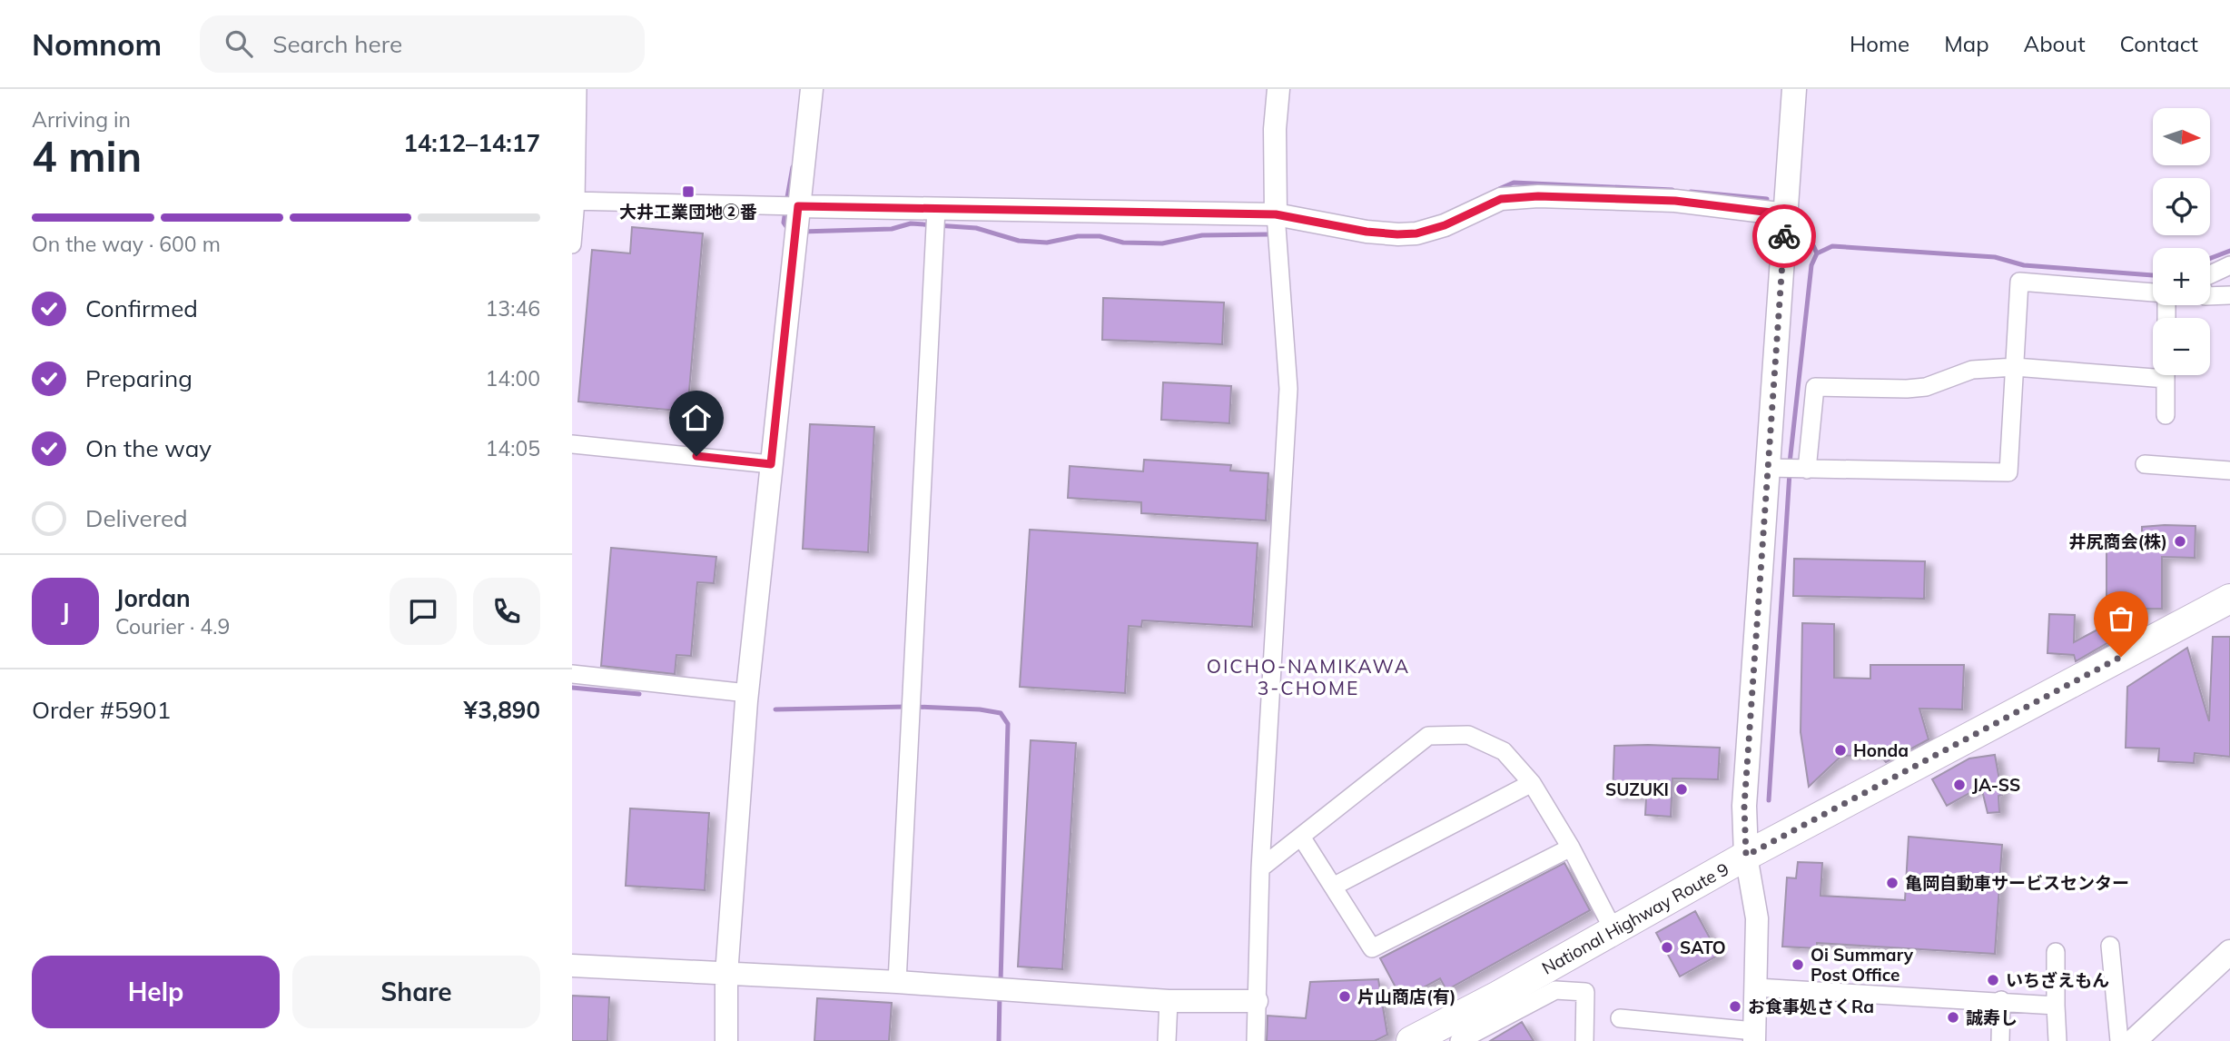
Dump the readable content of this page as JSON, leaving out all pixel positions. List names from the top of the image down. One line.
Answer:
{"streets":{"highway":["National Highway Route 9"]},"districts":["OICHO-NAMIKAWA 3-CHOME"],"places":{"transit":["大井工業団地②番"],"other":["井尻商会(株)","Honda","JA-SS","SUZUKI","亀岡自動車サービスセンター","SATO","Oi Summary Post Office","いちざえもん","片山商店(有)","お食事処さくRa","誠寿し"]},"north":"right","page":{"header":"Nomnom","search":"Search here","nav":["Home","Map","About","Contact"],"heading":["4 min","Arriving in","14:12–14:17"],"panel":["Jordan","Courier · 4.9","Order #5901","¥3,890"],"map_buttons":["+","−"],"bar":"On the way · 600 m","list":[["Confirmed","13:46"],["Preparing","14:00"],["On the way","14:05"],"Delivered"],"round":"J","buttons":["Help","Share"]}}
